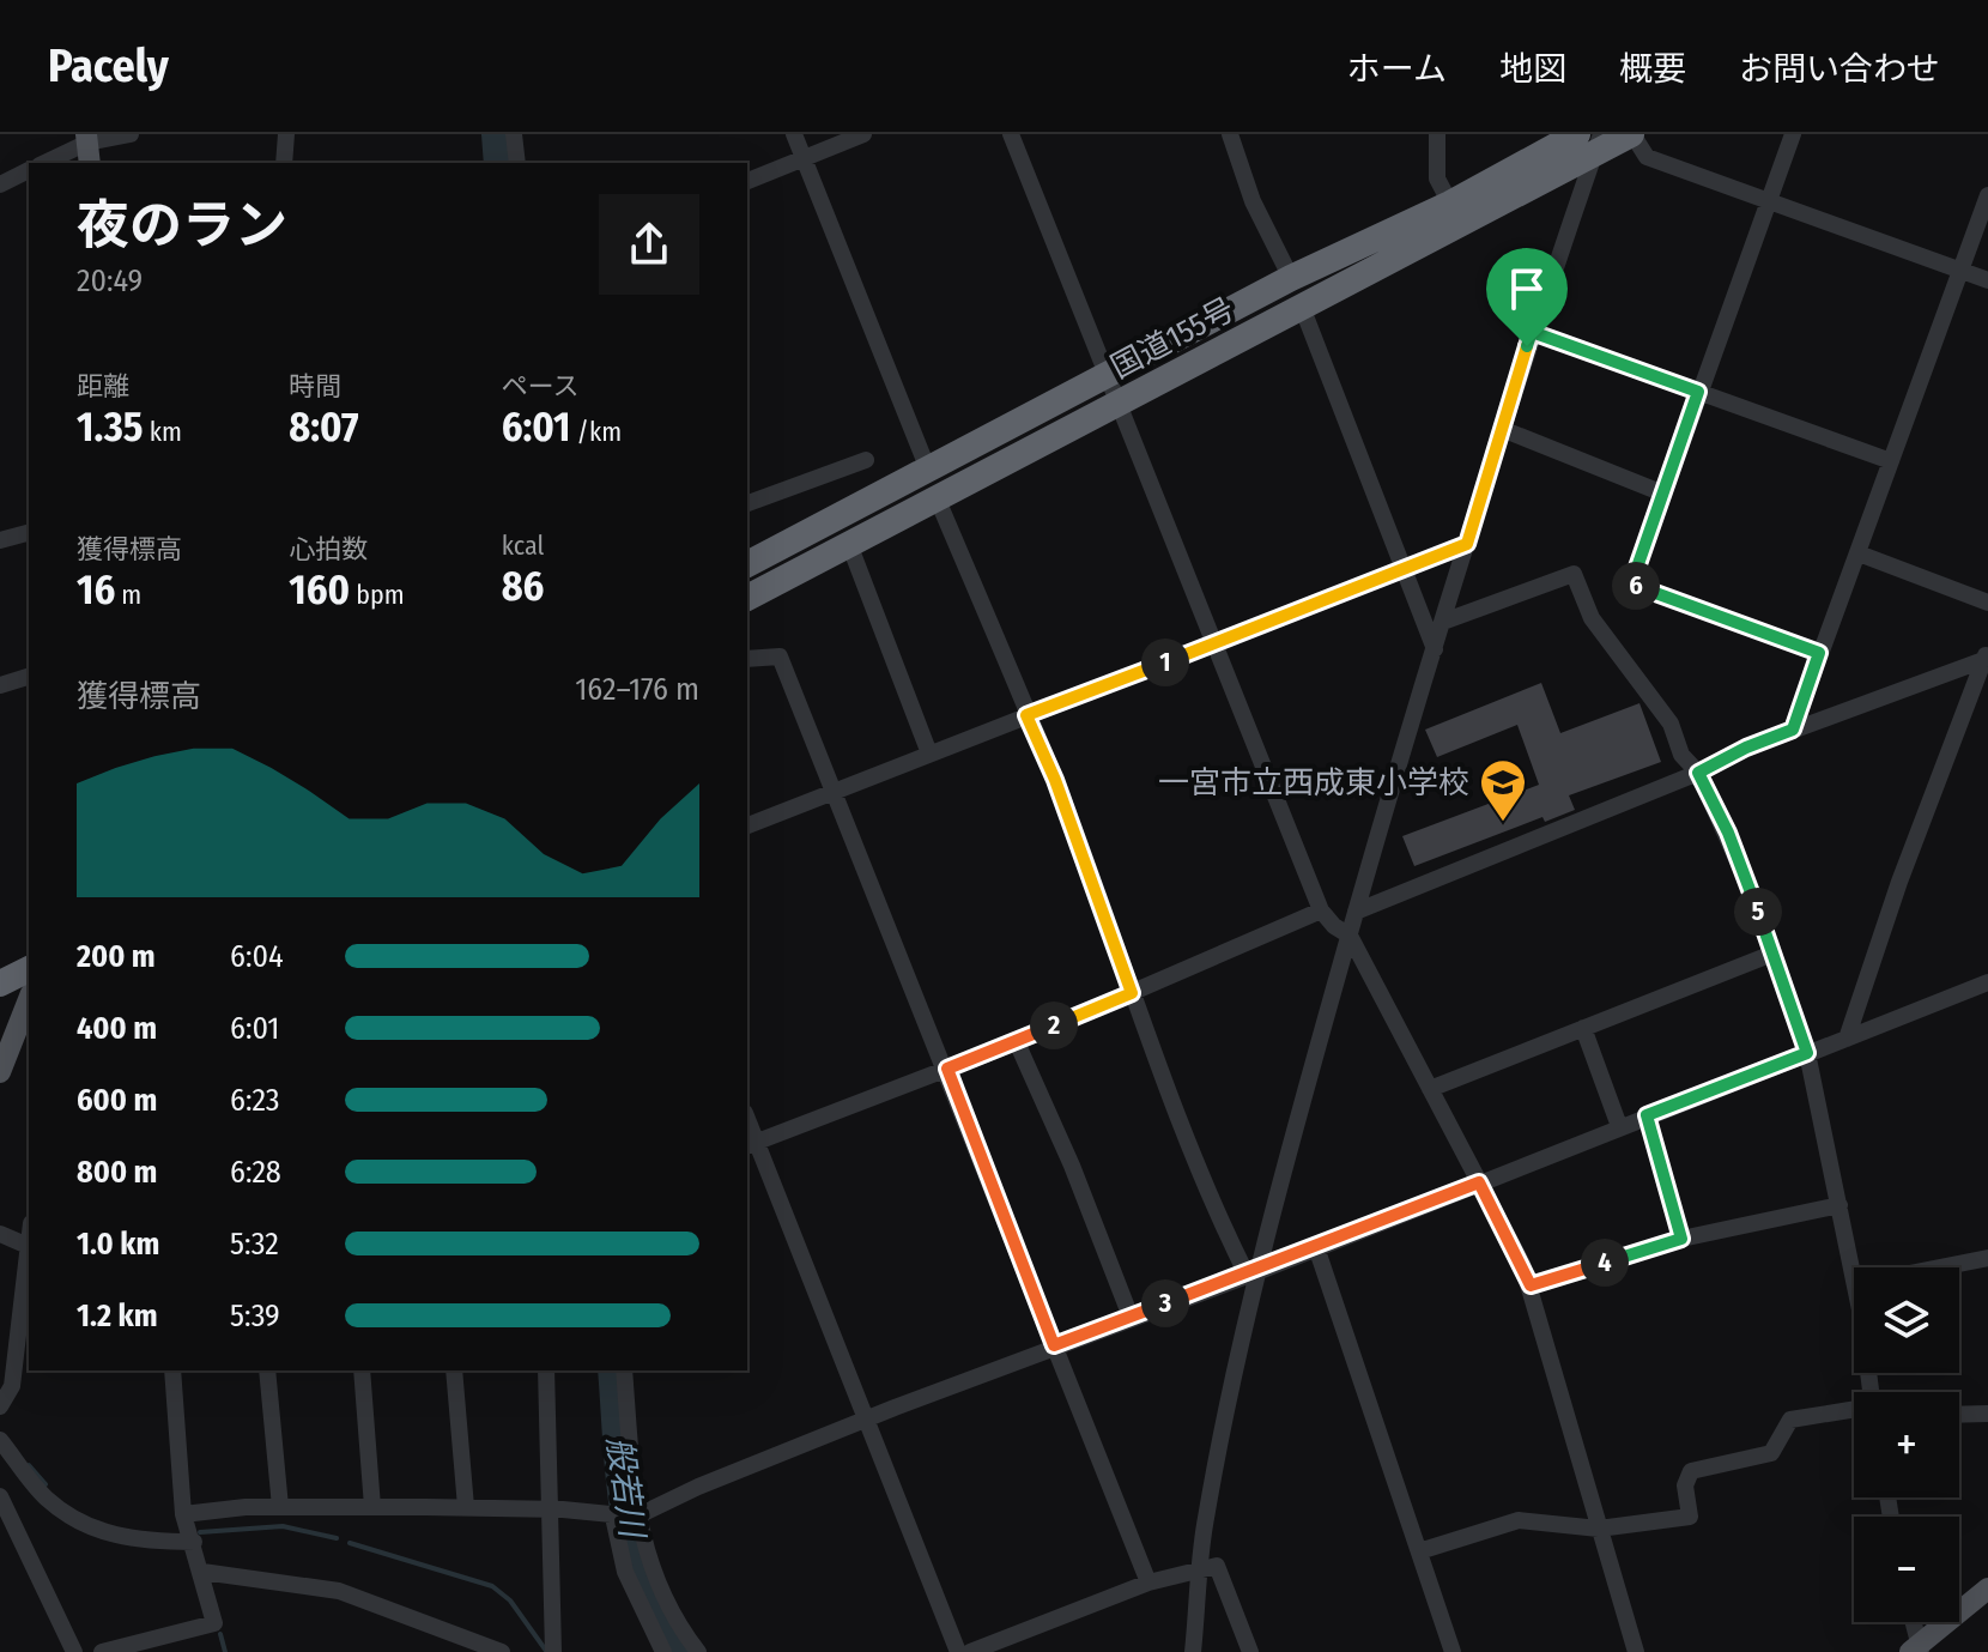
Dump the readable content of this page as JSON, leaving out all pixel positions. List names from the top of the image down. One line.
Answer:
{"streets":{"highway":["国道155号"]},"water":["般若川"],"places":{"school or university":["一宮市立西成東小学校"]},"page":{"header":"Pacely","nav":["ホーム","地図","概要","お問い合わせ"],"heading":["夜のラン","20:49"],"stats":[["距離","1.35 km"],["時間","8:07"],["ペース","6:01 /km"],["獲得標高","16 m"],["心拍数","160 bpm"],["kcal","86"]],"pins":["6","1","5","2","4","3"],"chart":["獲得標高","162–176 m"],"list":[{"name":"200 m","note":"6:04"},{"name":"400 m","note":"6:01"},{"name":"600 m","note":"6:23"},{"name":"800 m","note":"6:28"},{"name":"1.0 km","note":"5:32"},{"name":"1.2 km","note":"5:39"}],"map_buttons":["+","−"]}}
